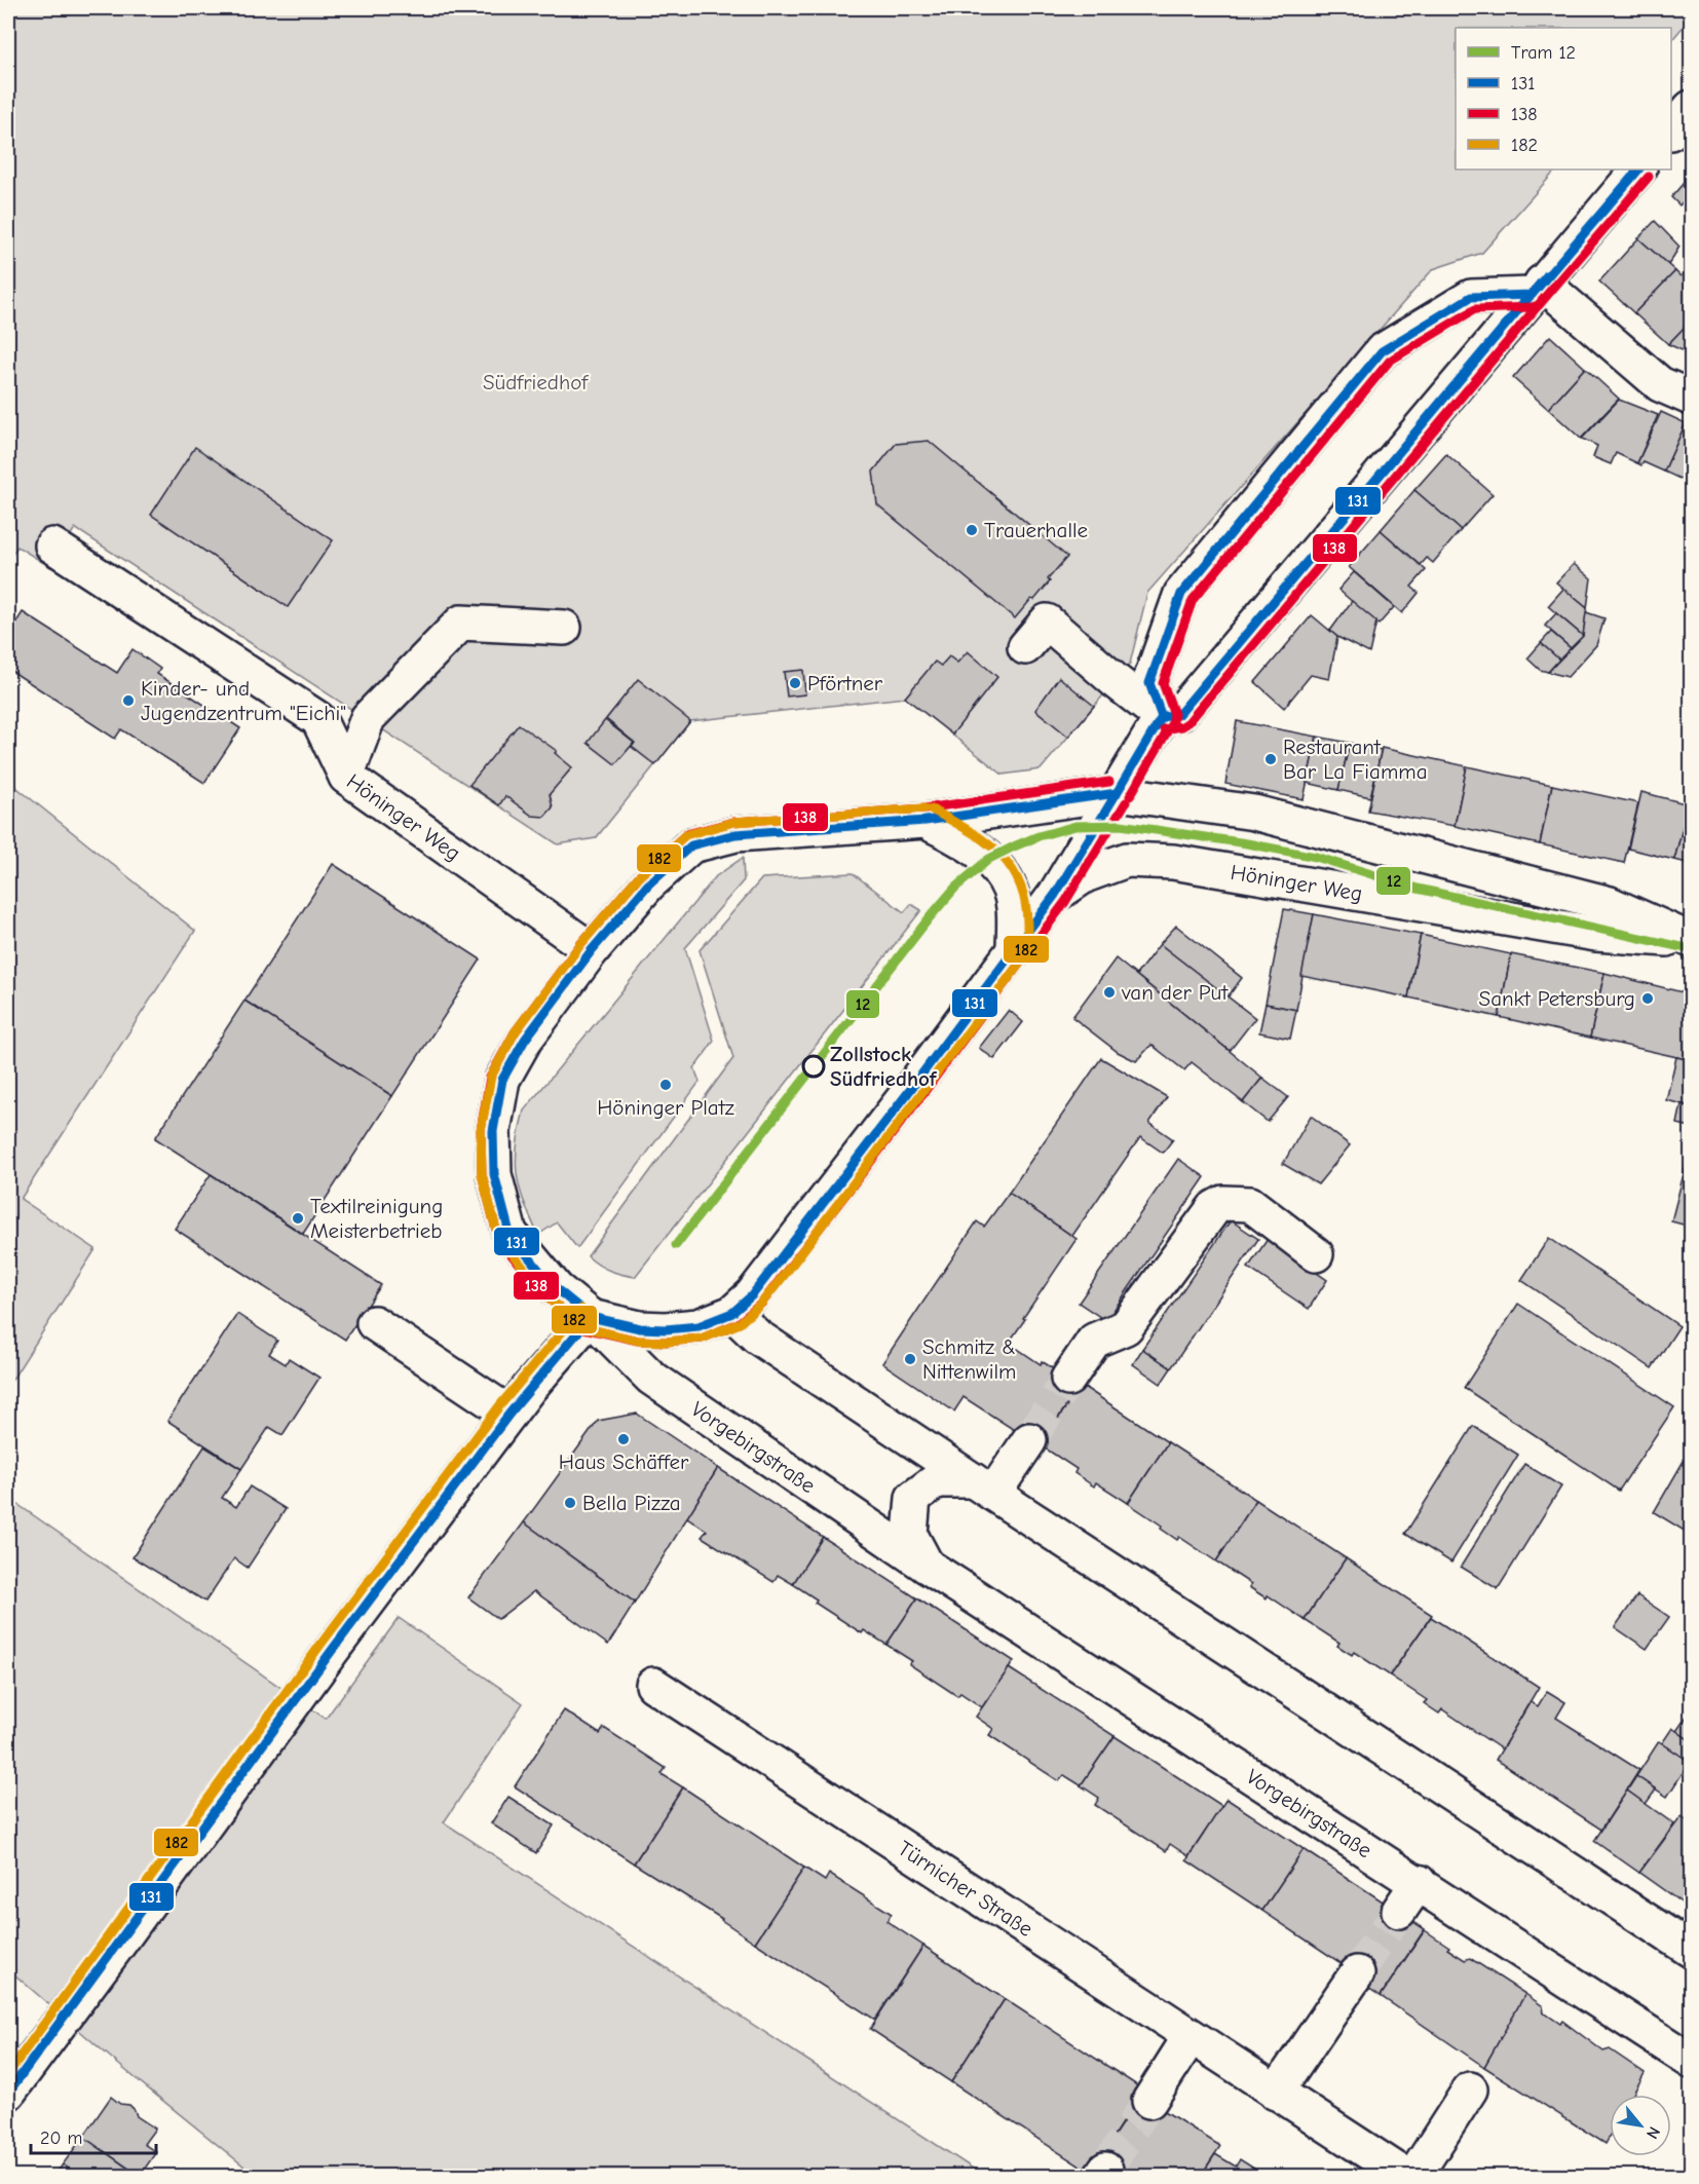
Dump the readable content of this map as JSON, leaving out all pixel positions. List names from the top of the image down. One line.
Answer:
{"streets":{"street":["Höninger Weg","Vorgebirgstraße","Türnicher Straße"]},"parks":["Südfriedhof"],"places":["Trauerhalle","Pförtner","Kinder- und Jugendzentrum \"Eichi\"","Restaurant Bar La Fiamma","van der Put","Sankt Petersburg","Zollstock Südfriedhof","Höninger Platz","Textilreinigung Meisterbetrieb","Schmitz & Nittenwilm","Haus Schäffer","Bella Pizza"],"lines":["transit line 131","transit line 138","transit line 182","tram line 12"],"legend":["Tram 12","131","138","182"],"scale_bar":"20 m","north":"bottom right"}
